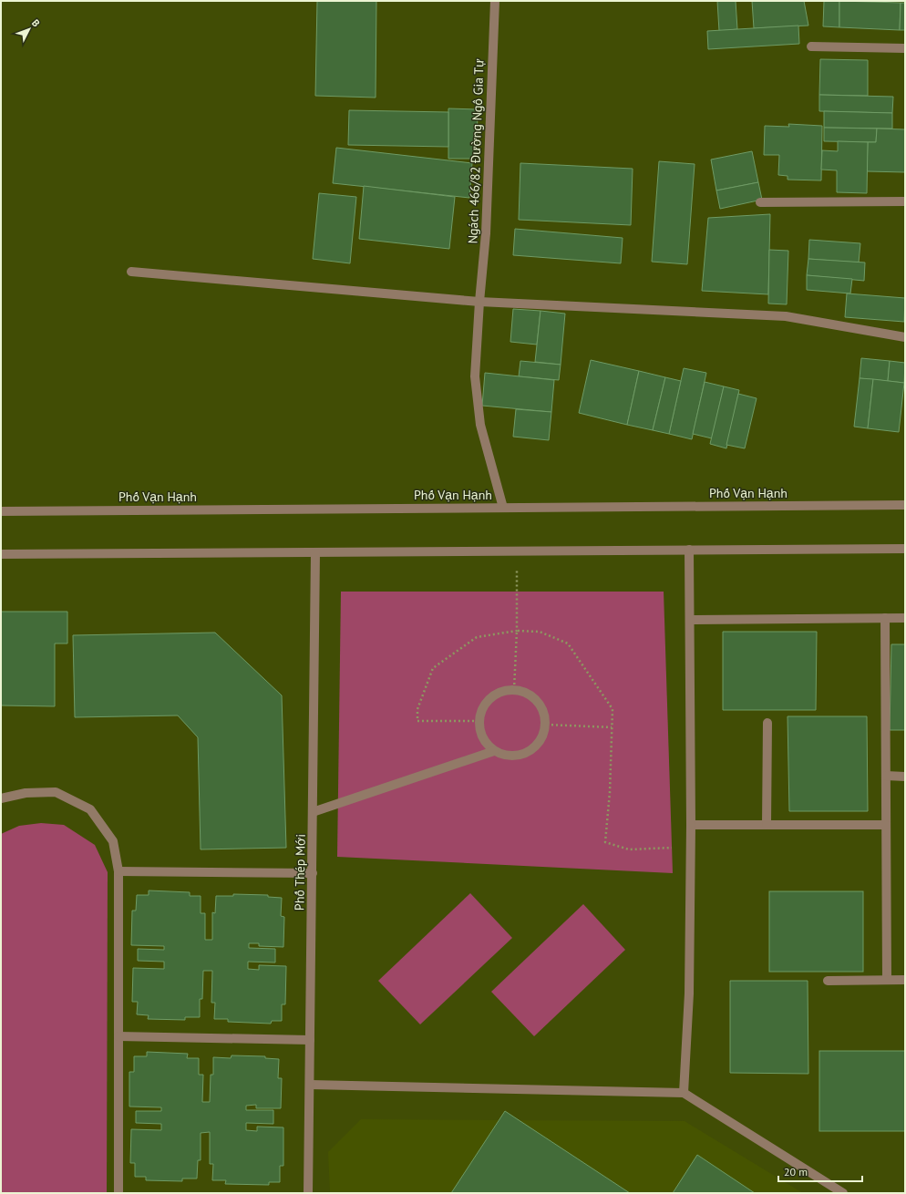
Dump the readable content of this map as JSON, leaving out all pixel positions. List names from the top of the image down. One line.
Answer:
{"streets":{"street":["Ngách 466/82 Đường Ngô Gia Tự","Phố Vạn Hạnh","Phố Thép Mới"]},"crossings":[["Ngách 466/82 Đường Ngô Gia Tự","Phố Vạn Hạnh"]],"scale_bar":"20 m","north":"top right"}
